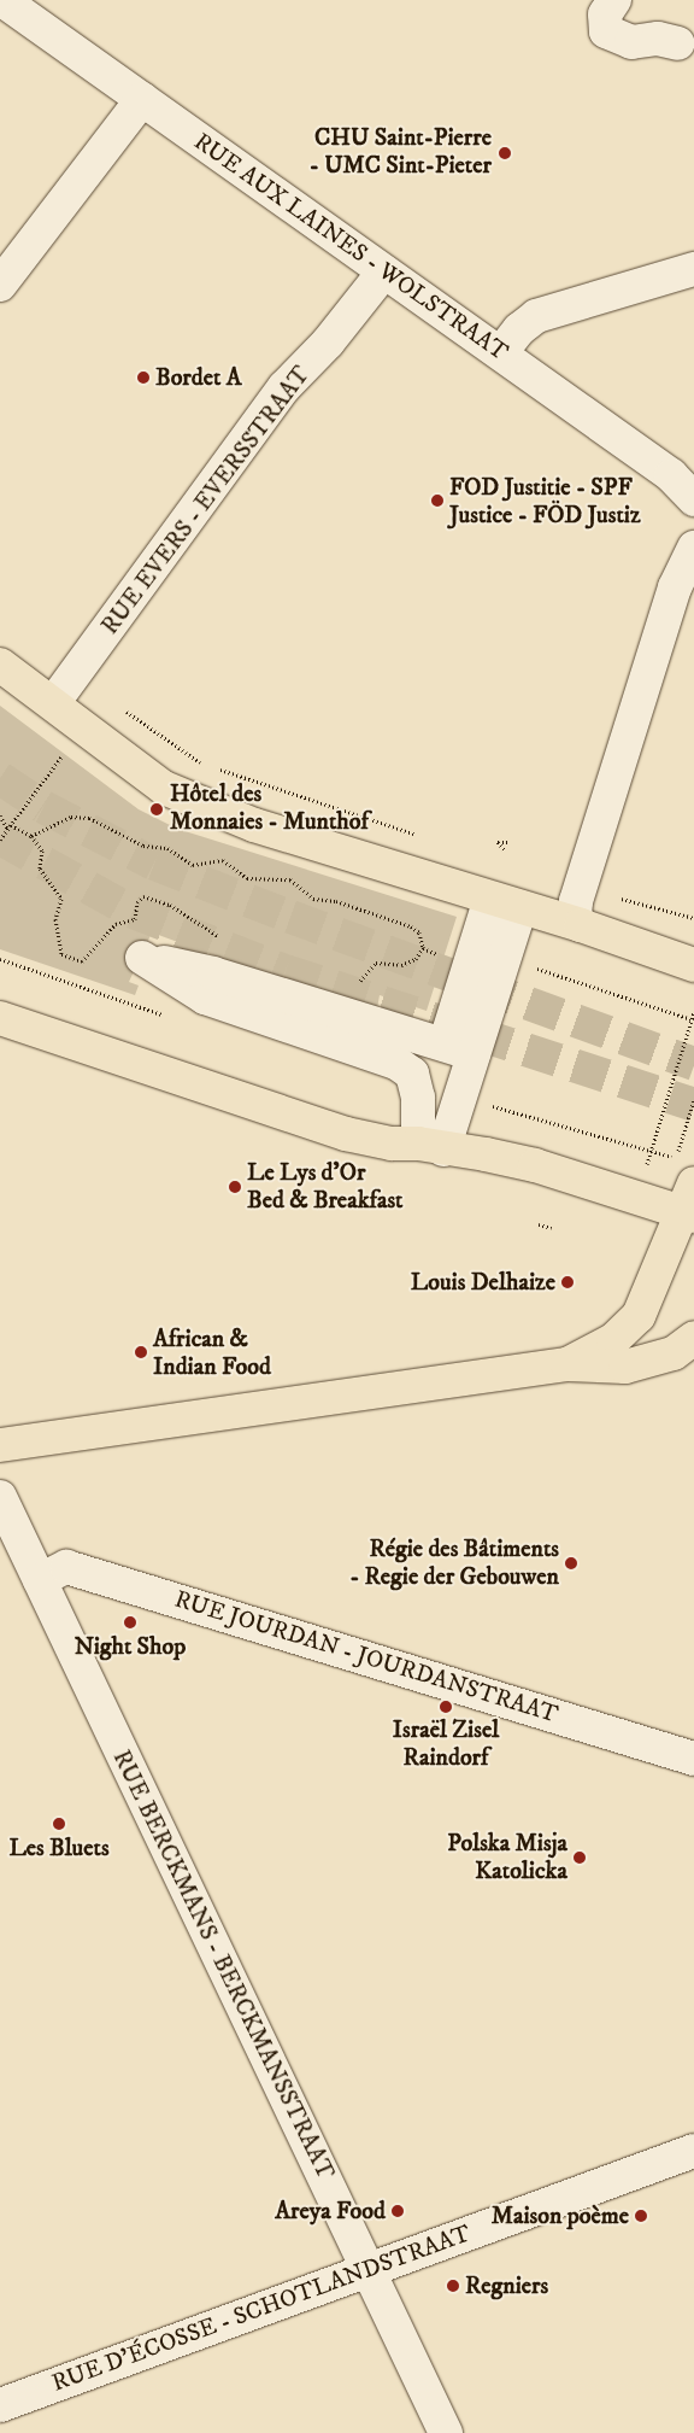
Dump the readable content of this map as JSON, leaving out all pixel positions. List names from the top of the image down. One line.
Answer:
{"streets":{"street":["RUE AUX LAINES - WOLSTRAAT","RUE EVERS - EVERSSTRAAT","RUE JOURDAN - JOURDANSTRAAT","RUE BERCKMANS - BERCKMANSSTRAAT","RUE D'ÉCOSSE - SCHOTLANDSTRAAT"]},"crossings":[["RUE AUX LAINES - WOLSTRAAT","RUE EVERS - EVERSSTRAAT"],["RUE JOURDAN - JOURDANSTRAAT","RUE BERCKMANS - BERCKMANSSTRAAT"],["RUE BERCKMANS - BERCKMANSSTRAAT","RUE D'ÉCOSSE - SCHOTLANDSTRAAT"]],"places":["CHU Saint-Pierre - UMC Sint-Pieter","Bordet A","FOD Justitie - SPF Justice - FÖD Justiz","Hôtel des Monnaies - Munthof","Le Lys d'Or Bed & Breakfast","Louis Delhaize","African & Indian Food","Régie des Bâtiments - Regie der Gebouwen","Night Shop","Israël Zisel Raindorf","Les Bluets","Polska Misja Katolicka","Areya Food","Maison poème","Regniers"]}
